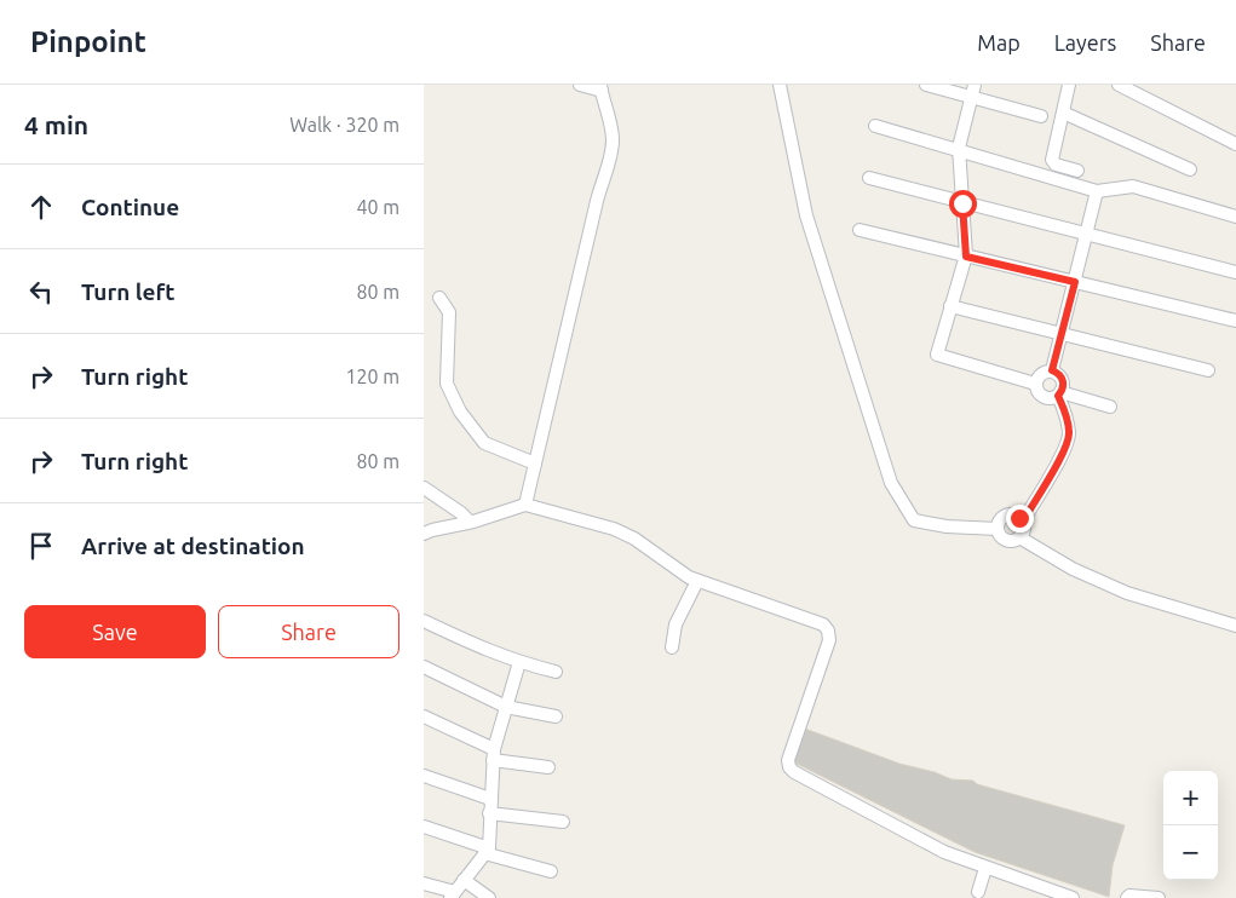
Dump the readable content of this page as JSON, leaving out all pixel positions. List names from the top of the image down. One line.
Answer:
{"page":{"header":"Pinpoint","nav":["Map","Layers","Share"],"heading":["4 min","Walk · 320 m"],"list":[["Continue","40 m"],["Turn left","80 m"],["Turn right","120 m"],["Turn right","80 m"],"Arrive at destination"],"buttons":["Save","Share"],"map_buttons":["+","−"]}}
